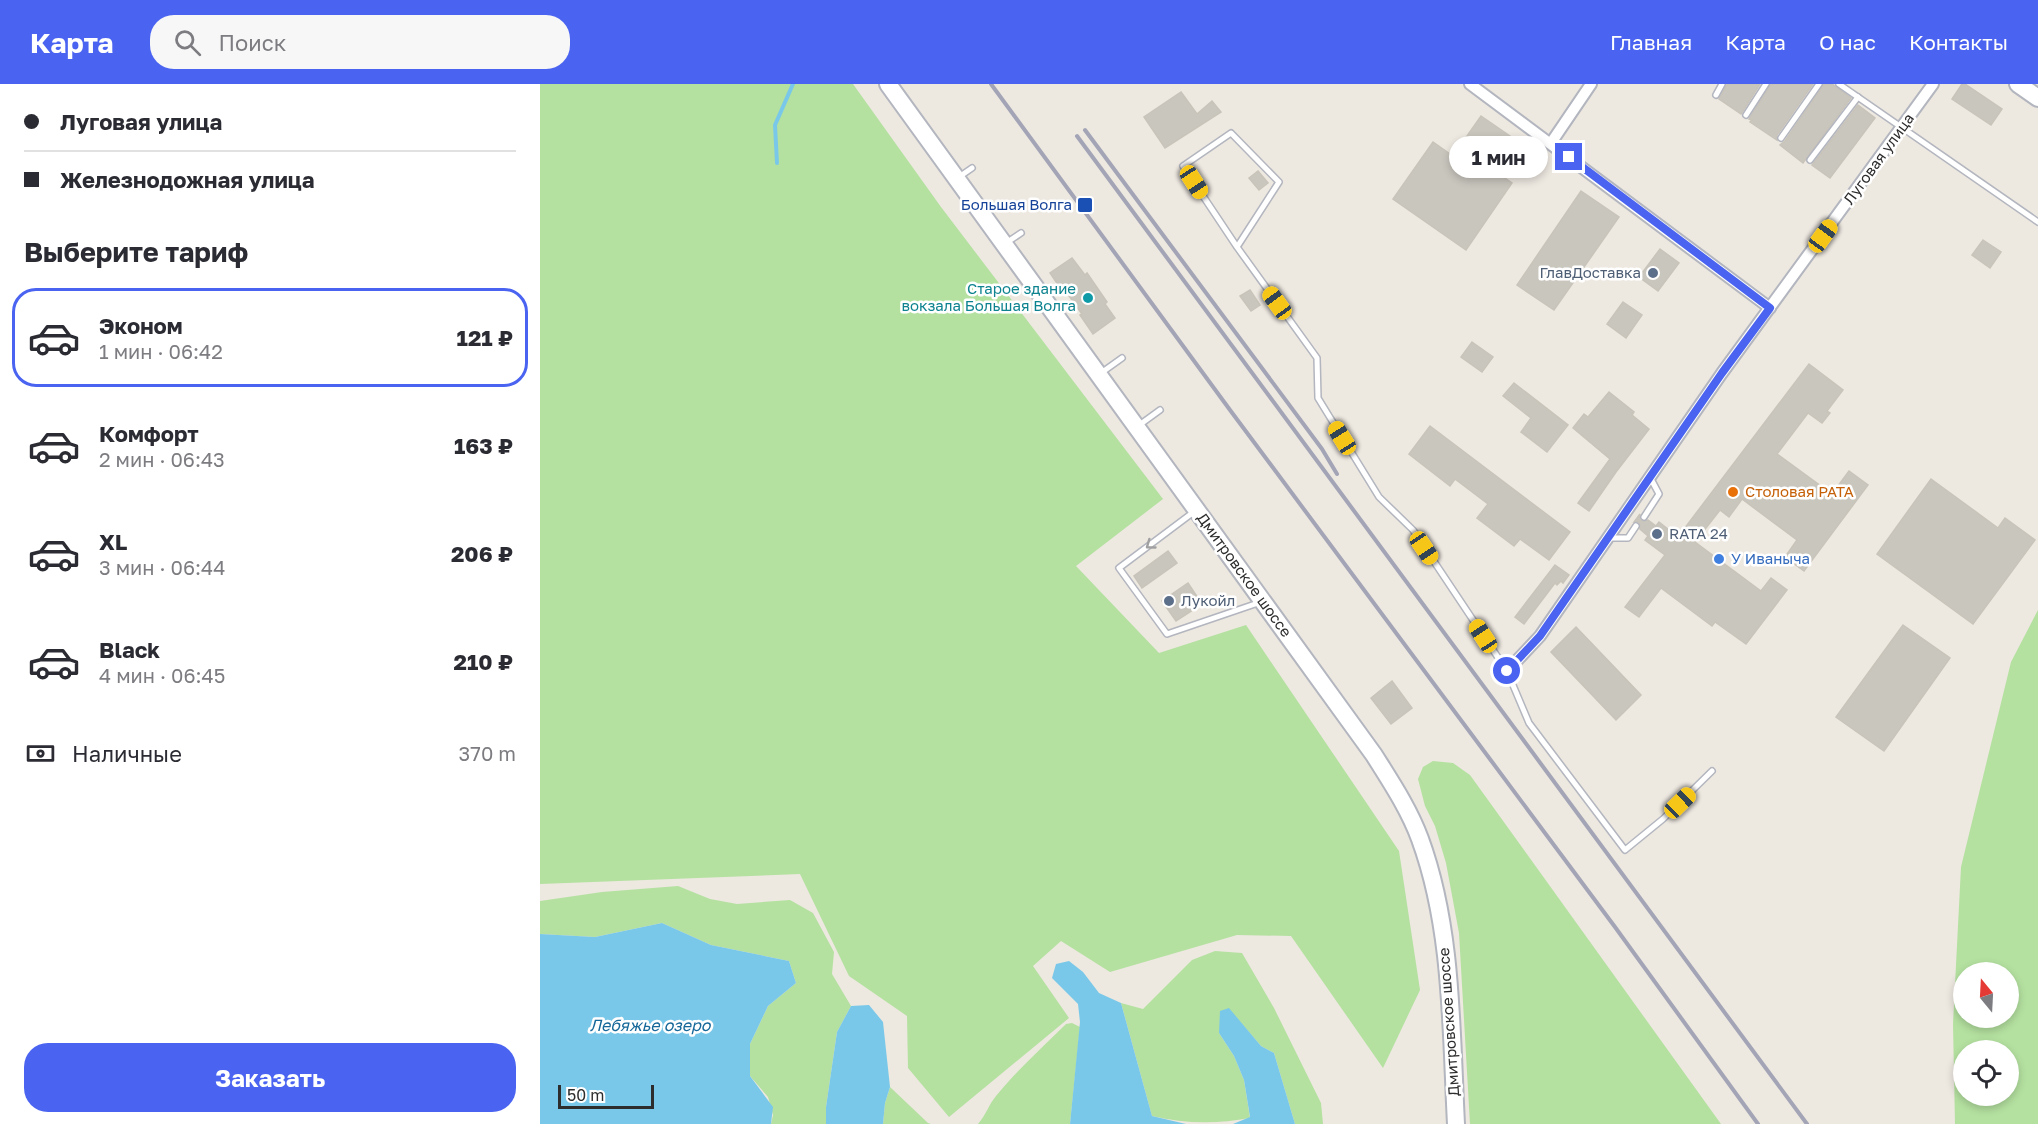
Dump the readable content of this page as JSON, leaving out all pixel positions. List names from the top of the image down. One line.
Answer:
{"streets":{"main road":["Дмитровское шоссе"],"street":["Луговая улица"]},"water":["Лебяжье озеро"],"places":{"transit":["Большая Волга"],"other":["ГлавДоставка","Старое здание вокзала Большая Волга","Столовая РАТА","RATA 24","У Иваныча","Лукойл"]},"scale_bar":"50 m","north":"top","page":{"header":"Карта","search":"Поиск","nav":["Главная","Карта","О нас","Контакты"],"banner":["Луговая улица","Железнодожная улица"],"bubble":"1 мин","heading":"Выберите тариф","list":[{"name":"Эконом","note":"1 мин · 06:42","value":"121 ₽"},{"name":"Комфорт","note":"2 мин · 06:43","value":"163 ₽"},{"name":"XL","note":"3 мин · 06:44","value":"206 ₽"},{"name":"Black","note":"4 мин · 06:45","value":"210 ₽"}],"pay":["Наличные","370 m"],"buttons":"Заказать","scale":"50 m"}}
